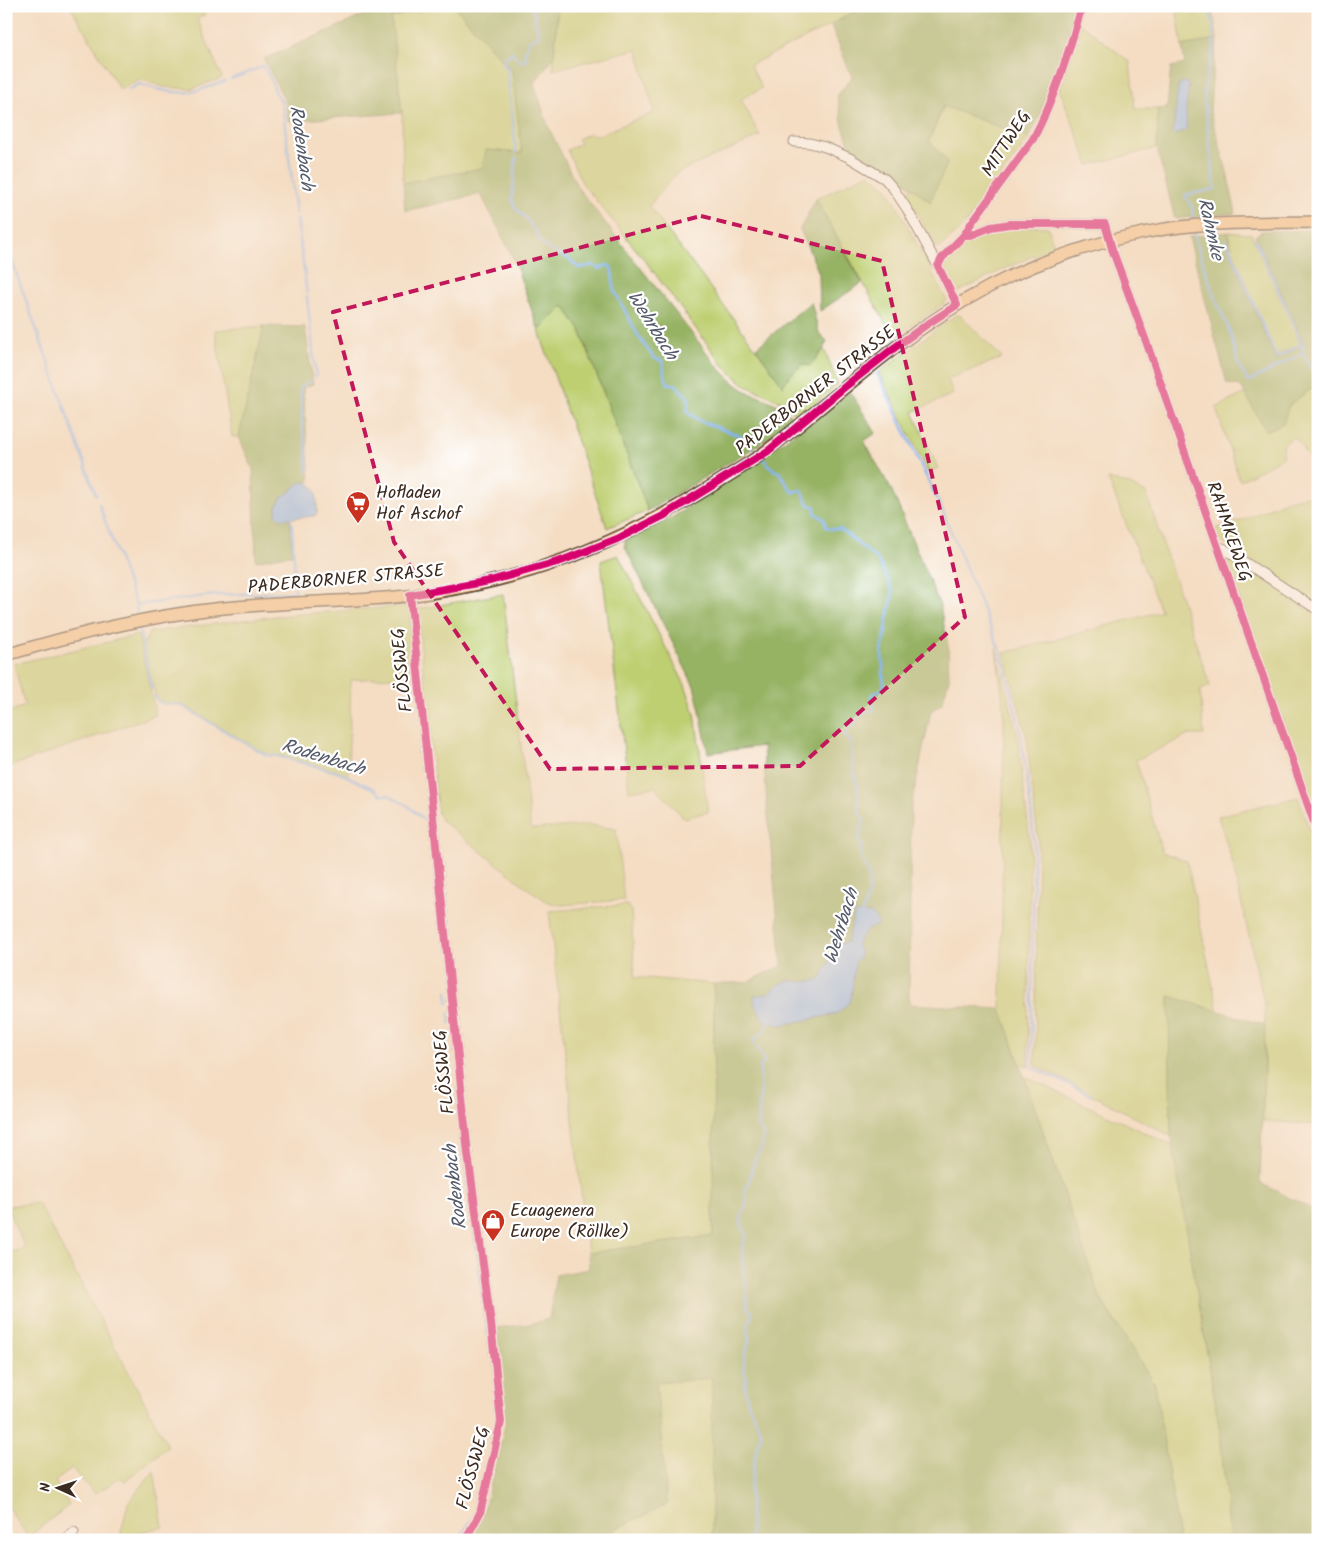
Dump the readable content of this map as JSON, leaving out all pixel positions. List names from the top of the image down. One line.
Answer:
{"streets":{"main road":["PADERBORNER STRASSE"],"street":["MITTWEG","RAHMKEWEG","FLÖSSWEG"]},"crossings":[["MITTWEG","PADERBORNER STRASSE"],["MITTWEG","RAHMKEWEG"],["PADERBORNER STRASSE","RAHMKEWEG"],["PADERBORNER STRASSE","FLÖSSWEG"]],"water":["Rodenbach","Rahmke","Wehrbach"],"places":{"supermarket":["Hofladen Hof Aschof"],"shop":["Ecuagenera Europe (Röllke)"]},"north":"left"}
